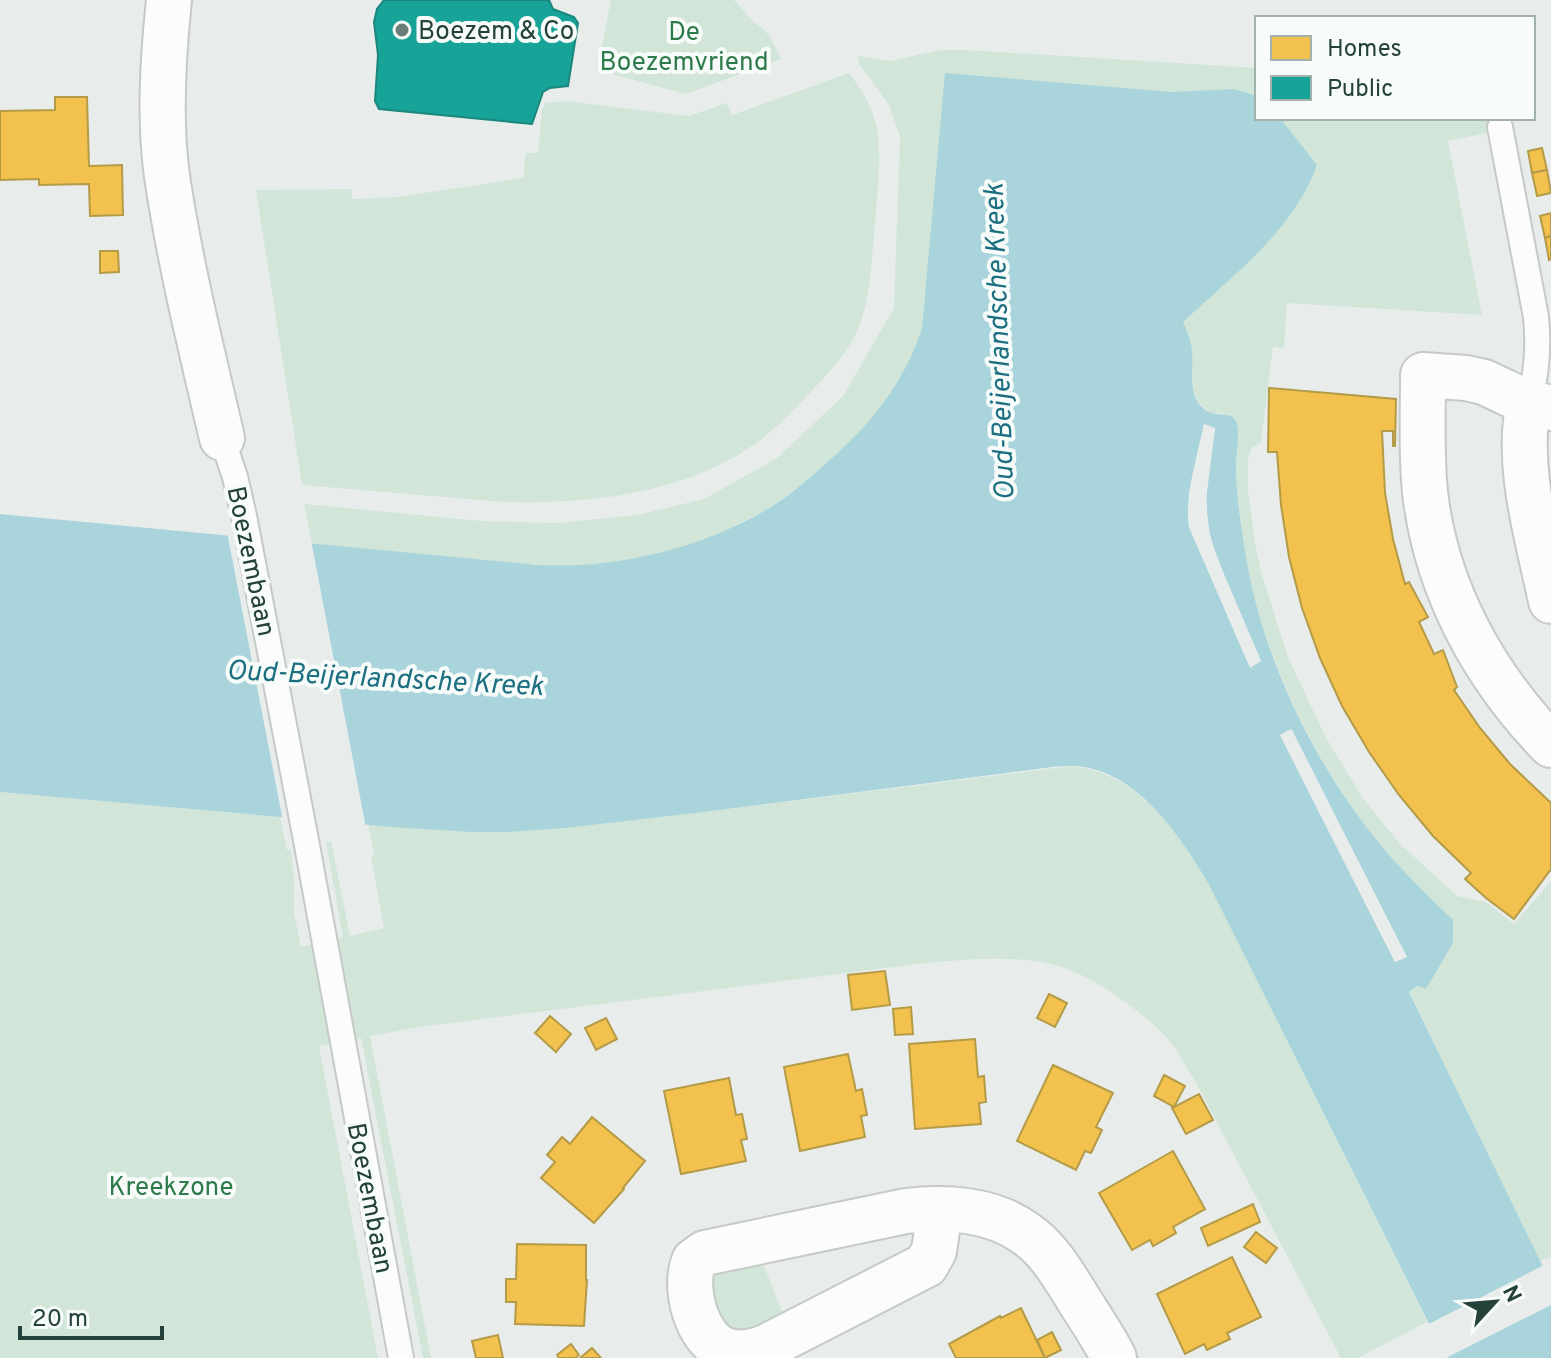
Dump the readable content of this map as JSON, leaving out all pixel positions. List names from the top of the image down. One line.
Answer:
{"streets":{"street":["Boezembaan"]},"water":["Oud-Beijerlandsche Kreek"],"parks":["De Boezemvriend","Kreekzone"],"places":["Boezem & Co"],"legend":["Homes","Public"],"scale_bar":"20 m","north":"top right"}
